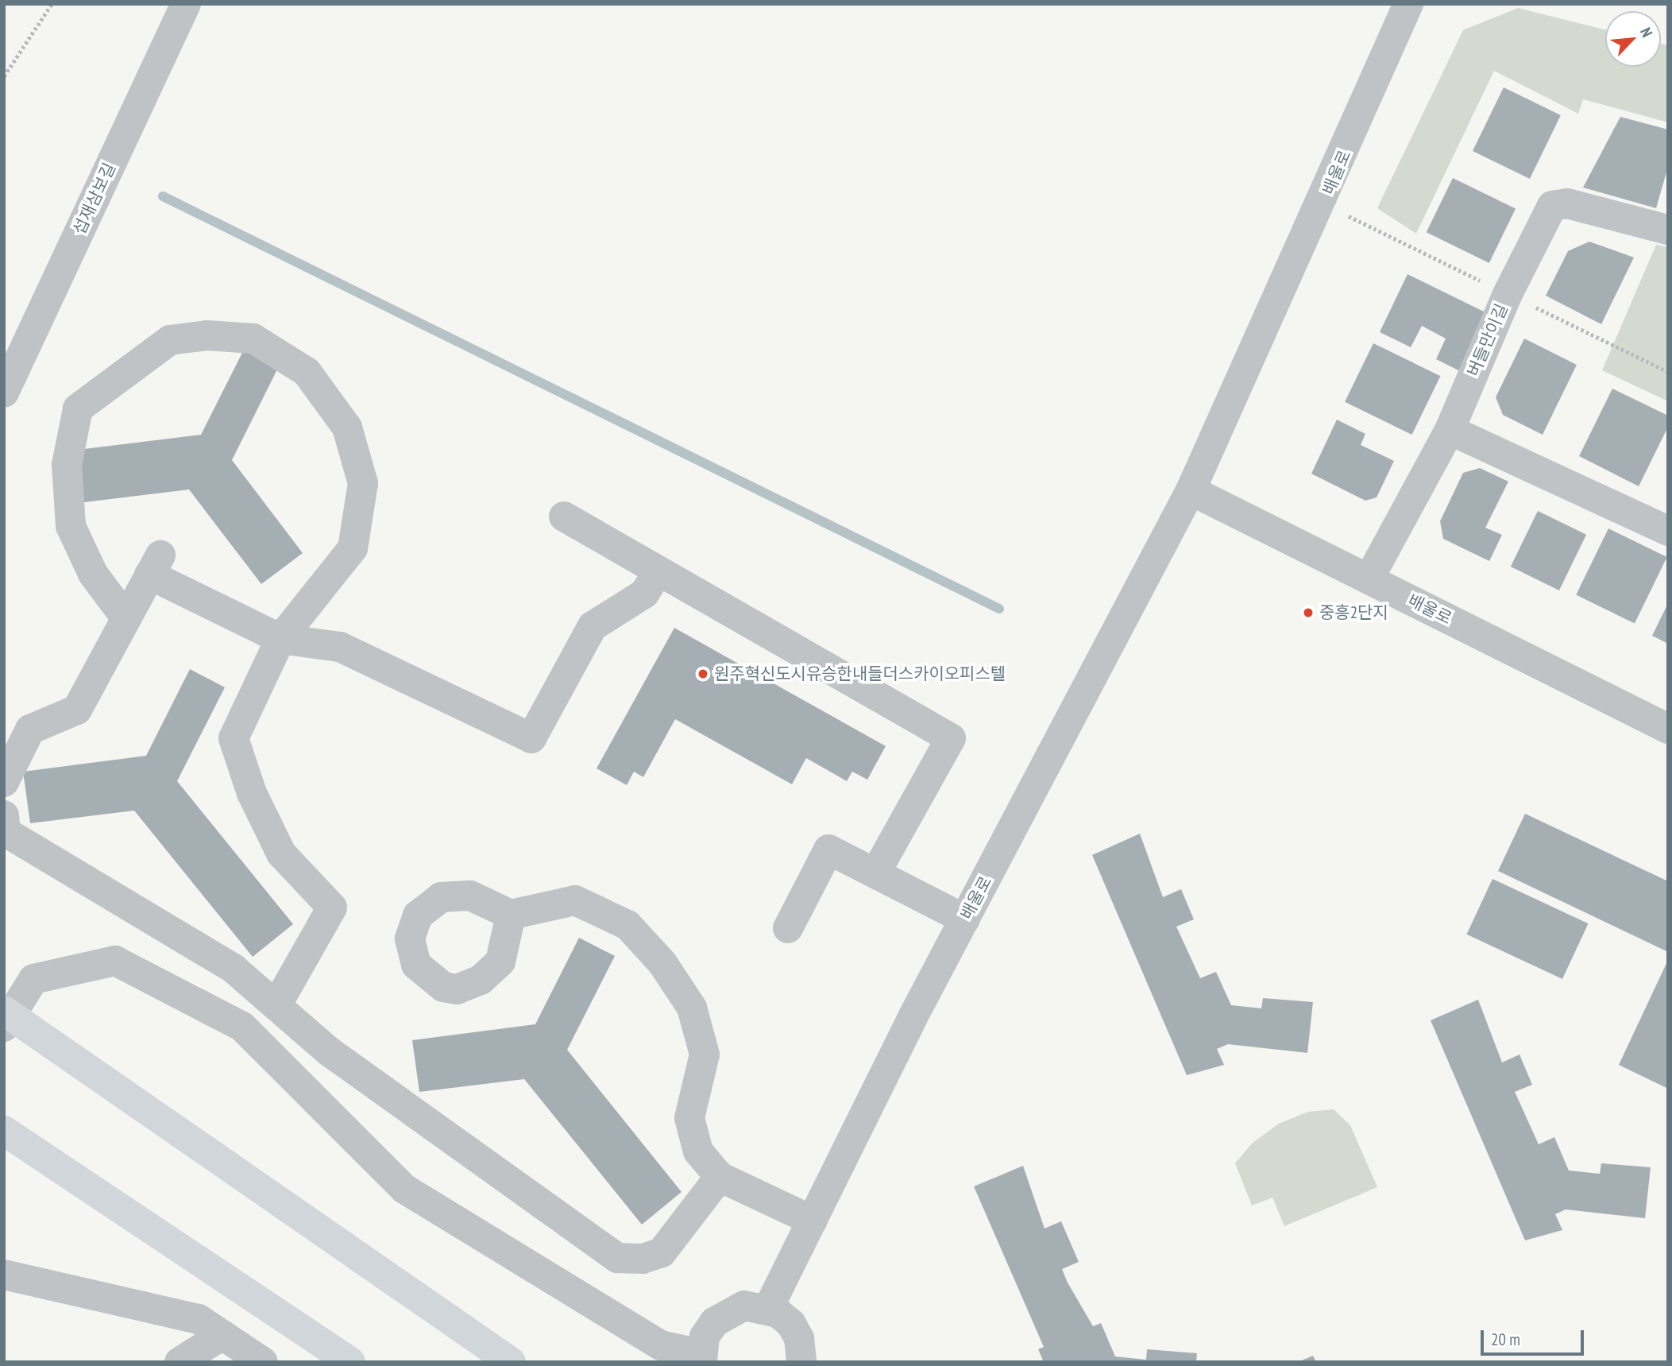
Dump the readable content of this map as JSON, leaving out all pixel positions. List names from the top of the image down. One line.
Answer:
{"streets":{"street":["배울로","섭재삼보길","버들만이길"]},"crossings":[["배울로","버들만이길"]],"places":["중흥2단지","원주혁신도시유승한내들더스카이오피스텔"],"scale_bar":"20 m","north":"top right"}
